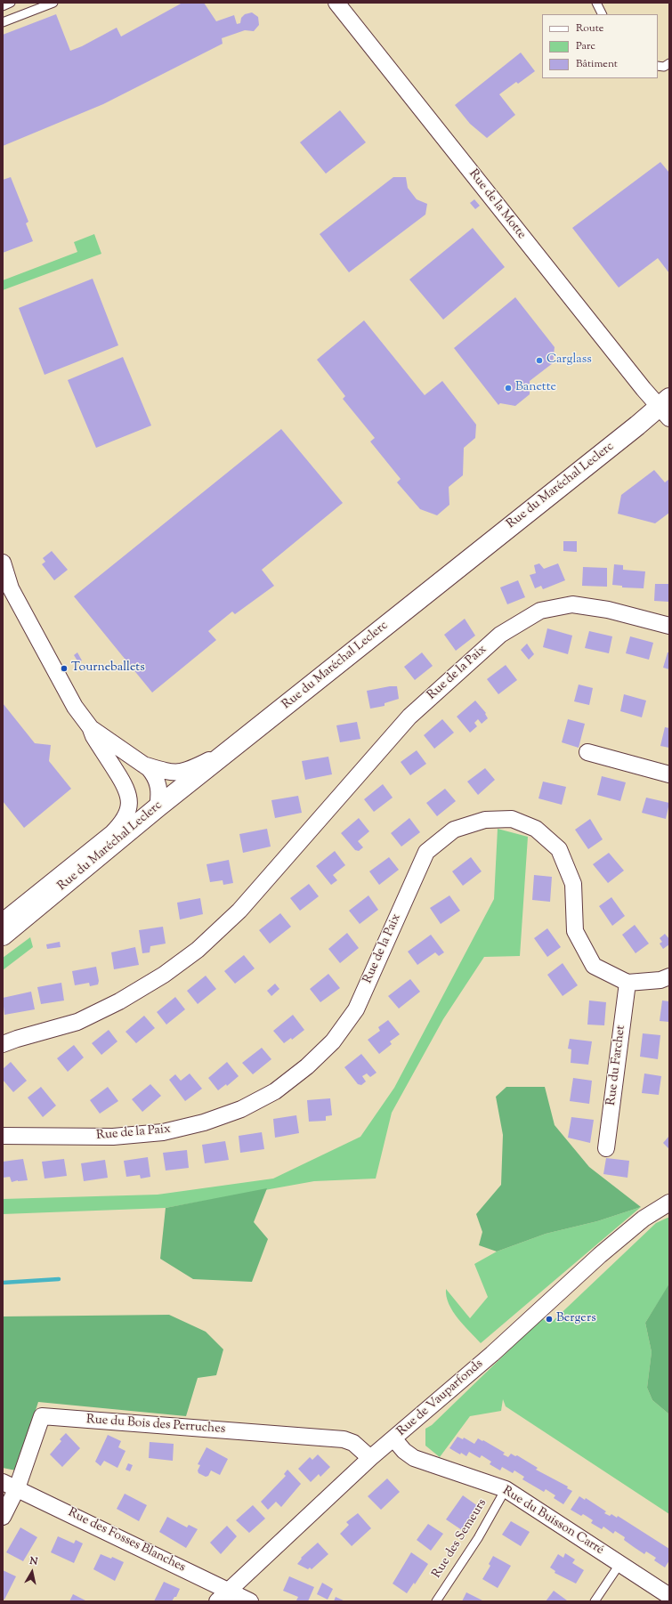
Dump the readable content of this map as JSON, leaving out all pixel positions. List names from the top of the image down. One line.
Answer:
{"streets":{"main road":["Rue du Maréchal Leclerc"],"street":["Rue de la Motte","Rue de la Paix","Rue du Farchet","Rue de Vauparfonds","Rue du Bois des Perruches","Rue du Buisson Carré","Rue des Fosses Blanches"],"lane":["Rue des Semeurs"]},"crossings":[["Rue de la Motte","Rue du Maréchal Leclerc"],["Rue de la Paix","Rue du Farchet"],["Rue de Vauparfonds","Rue du Bois des Perruches"],["Rue de Vauparfonds","Rue du Buisson Carré"],["Rue de Vauparfonds","Rue des Fosses Blanches"],["Rue du Bois des Perruches","Rue des Fosses Blanches"],["Rue du Buisson Carré","Rue des Semeurs"]],"places":["Carglass","Banette","Tourneballets","Bergers"],"legend":["Route","Parc","Bâtiment"],"north":"top"}
